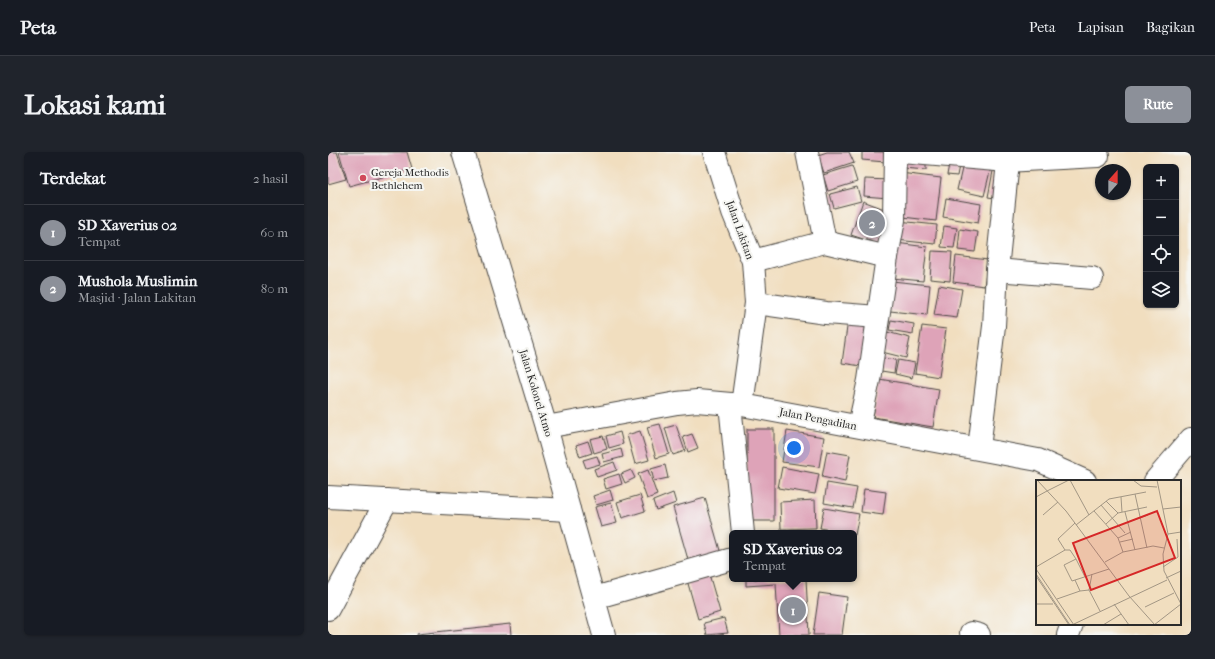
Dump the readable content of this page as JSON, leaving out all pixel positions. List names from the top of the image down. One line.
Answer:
{"streets":{"street":["Jalan Lakitan","Jalan Kolonel Atmo","Jalan Pengadilan"]},"crossings":[["Jalan Lakitan","Jalan Pengadilan"],["Jalan Kolonel Atmo","Jalan Pengadilan"]],"places":["Gereja Methodis Bethlehem"],"north":"top","page":{"header":"Peta","nav":["Peta","Lapisan","Bagikan"],"buttons":"Rute","title":"Lokasi kami","heading":["Terdekat","2 hasil"],"map_buttons":["+","−"],"list":[{"mark":"1","name":"SD Xaverius 02","note":"Tempat","value":"60 m"},{"mark":"2","name":"Mushola Muslimin","note":"Masjid · Jalan Lakitan","value":"80 m"}],"pins":["2","1"],"popup":["SD Xaverius 02","Tempat"]}}
